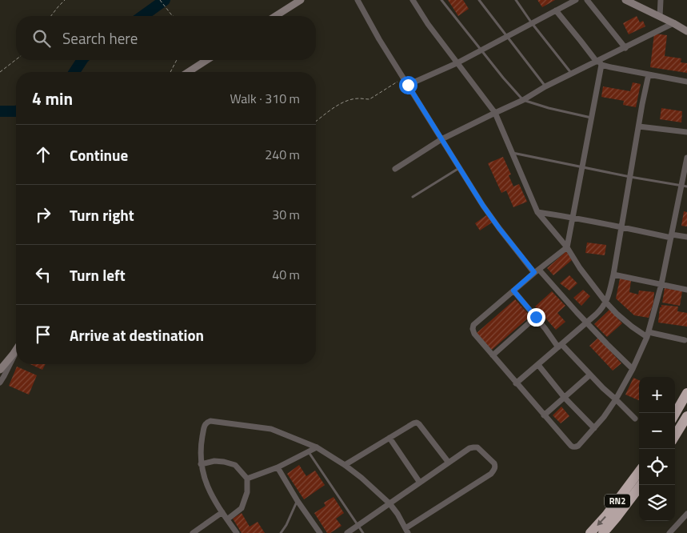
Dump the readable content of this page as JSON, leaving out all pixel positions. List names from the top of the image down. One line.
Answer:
{"streets":{"highway":["RN2"]},"page":{"search":"Search here","heading":["4 min","Walk · 310 m"],"list":[["Continue","240 m"],["Turn right","30 m"],["Turn left","40 m"],"Arrive at destination"],"map_buttons":["+","−"]}}
